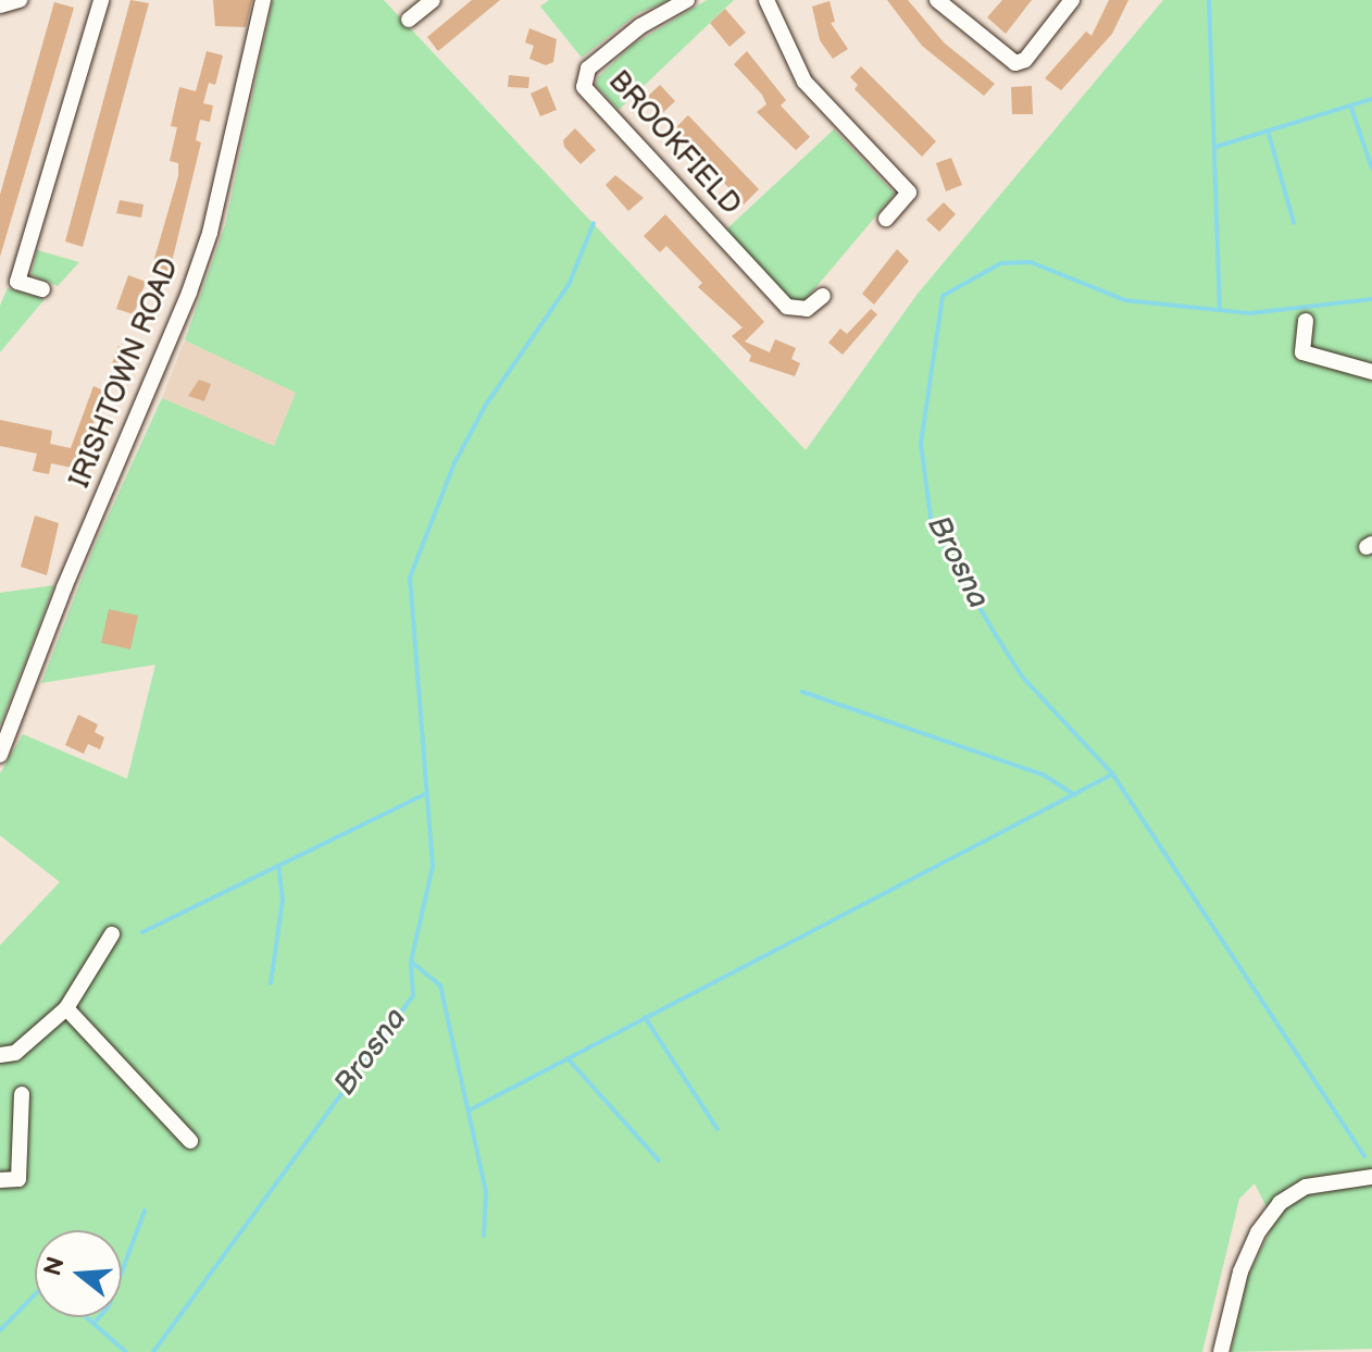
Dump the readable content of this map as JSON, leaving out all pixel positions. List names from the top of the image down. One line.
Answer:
{"streets":{"street":["BROOKFIELD","IRISHTOWN ROAD"]},"water":["Brosna"],"north":"left"}
